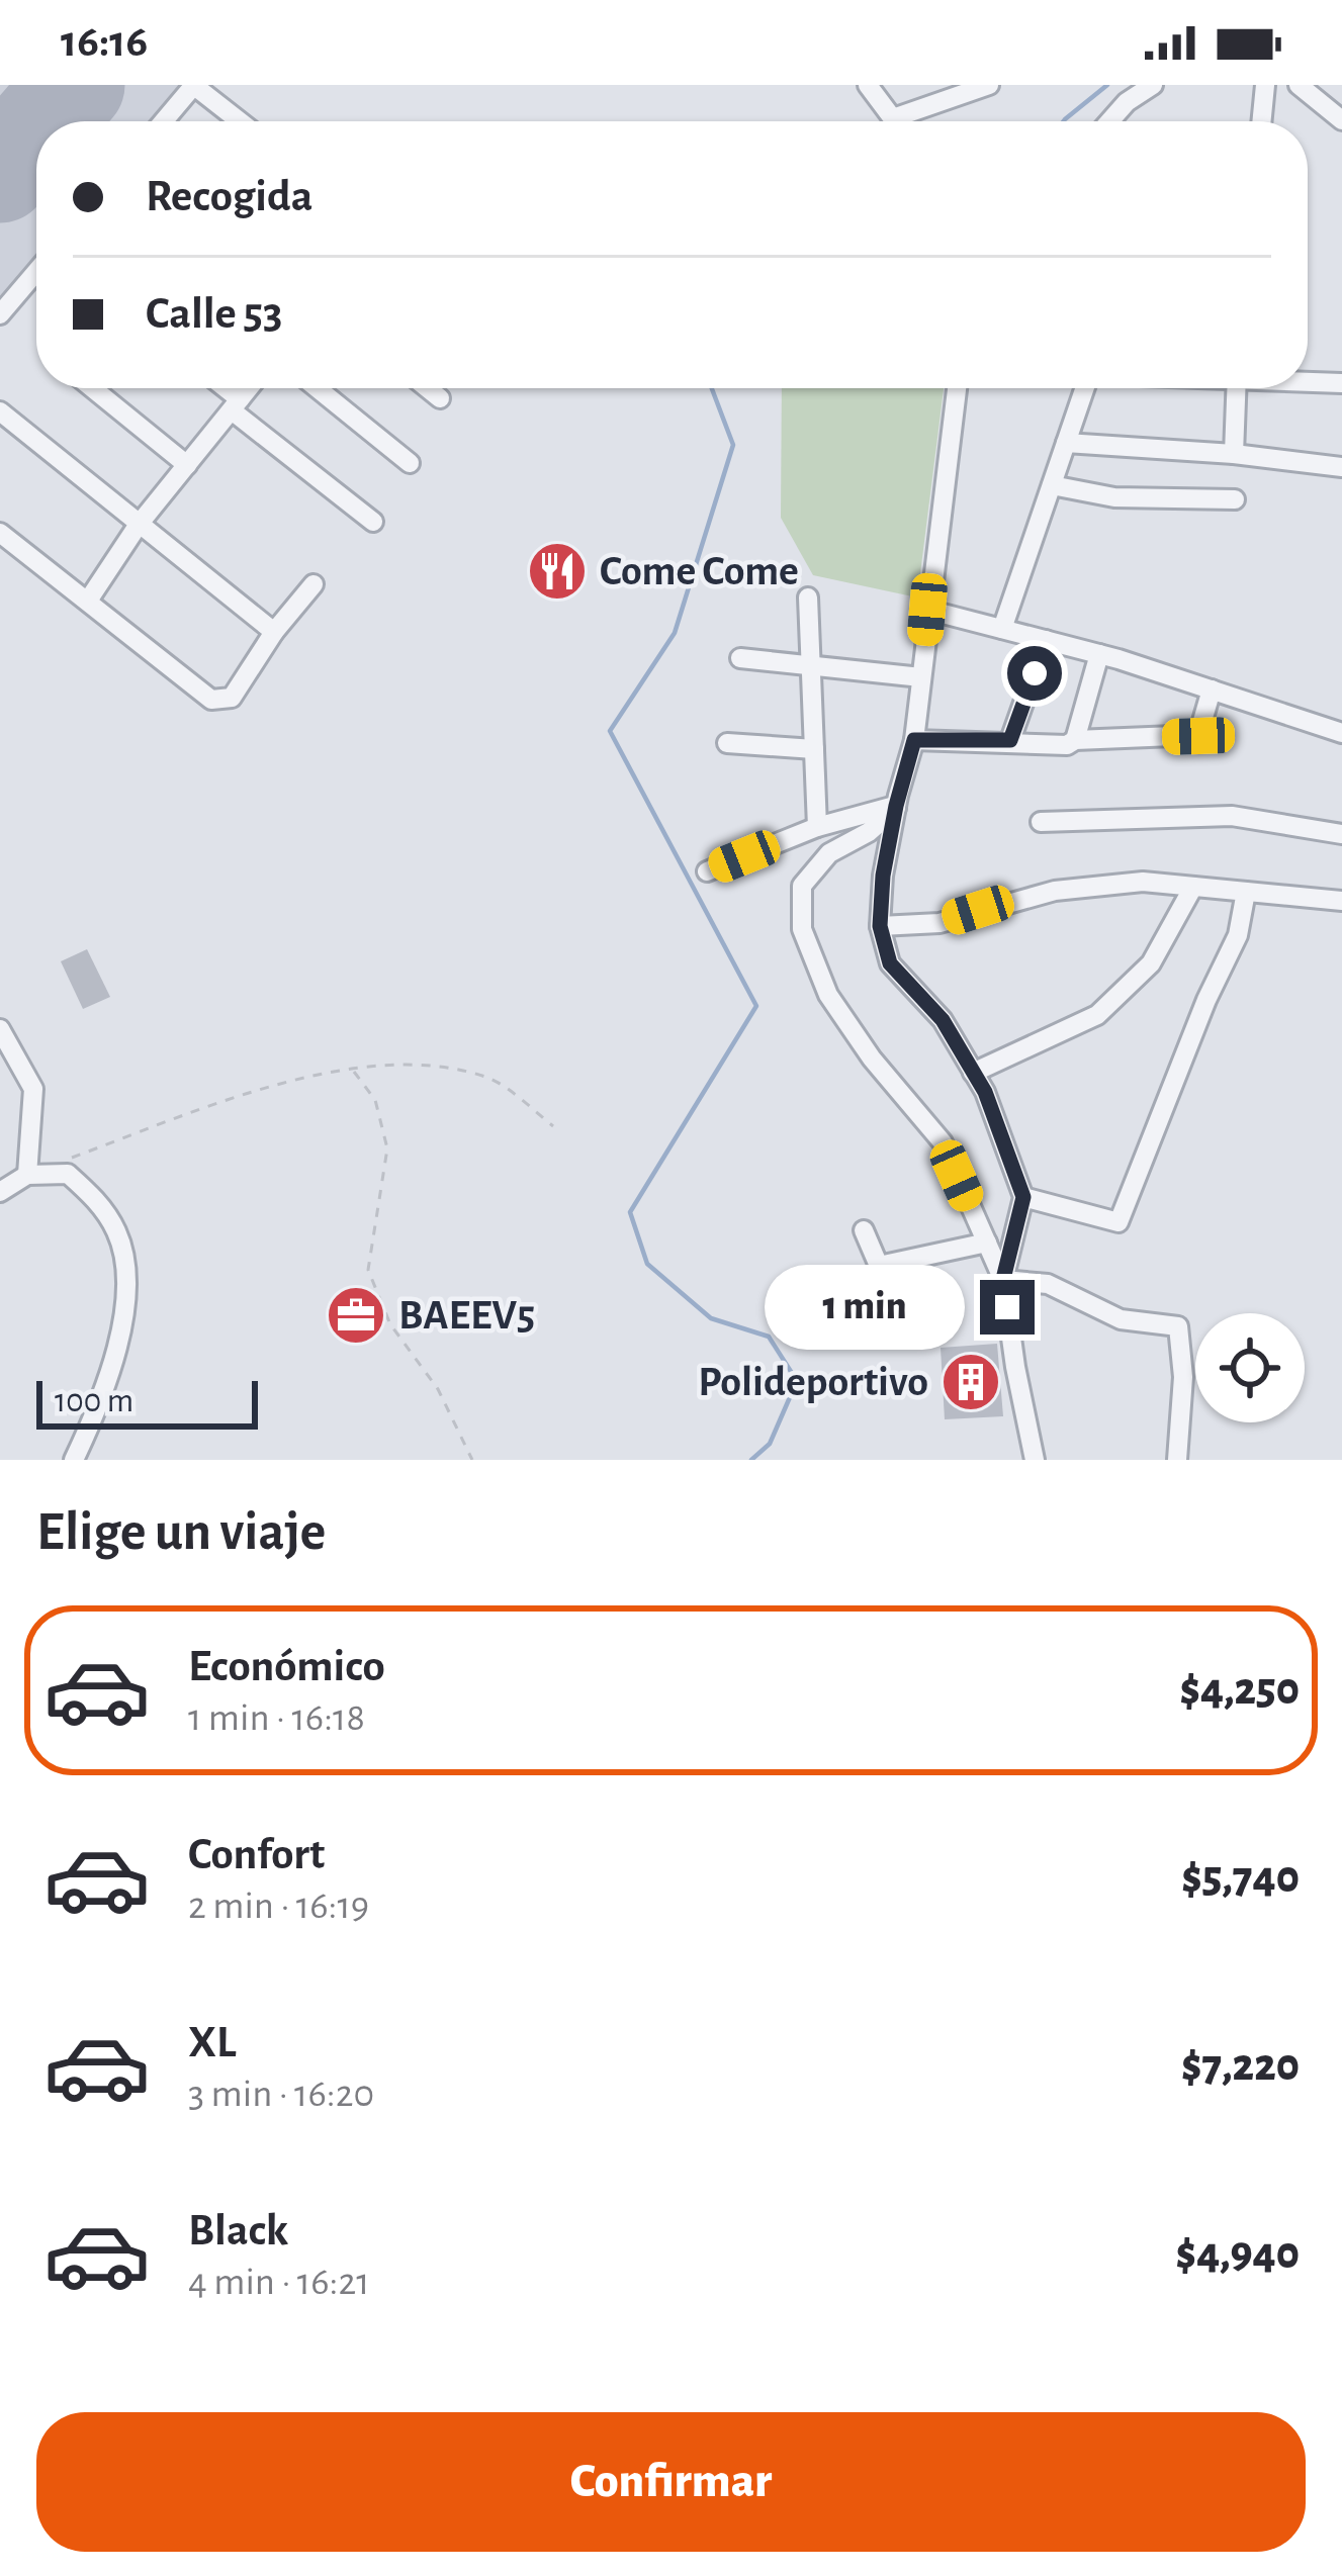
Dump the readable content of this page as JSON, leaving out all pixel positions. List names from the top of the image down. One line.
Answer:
{"places":{"restaurant":["Come Come"],"office":["BAEEV5"],"building":["Polideportivo"]},"scale_bar":"100 m","page":{"status":"16:16","banner":["Recogida","Calle 53"],"bubble":"1 min","scale":"100 m","heading":"Elige un viaje","list":[{"name":"Económico","note":"1 min · 16:18","value":"$4,250"},{"name":"Confort","note":"2 min · 16:19","value":"$5,740"},{"name":"XL","note":"3 min · 16:20","value":"$7,220"},{"name":"Black","note":"4 min · 16:21","value":"$4,940"}],"buttons":"Confirmar"}}
